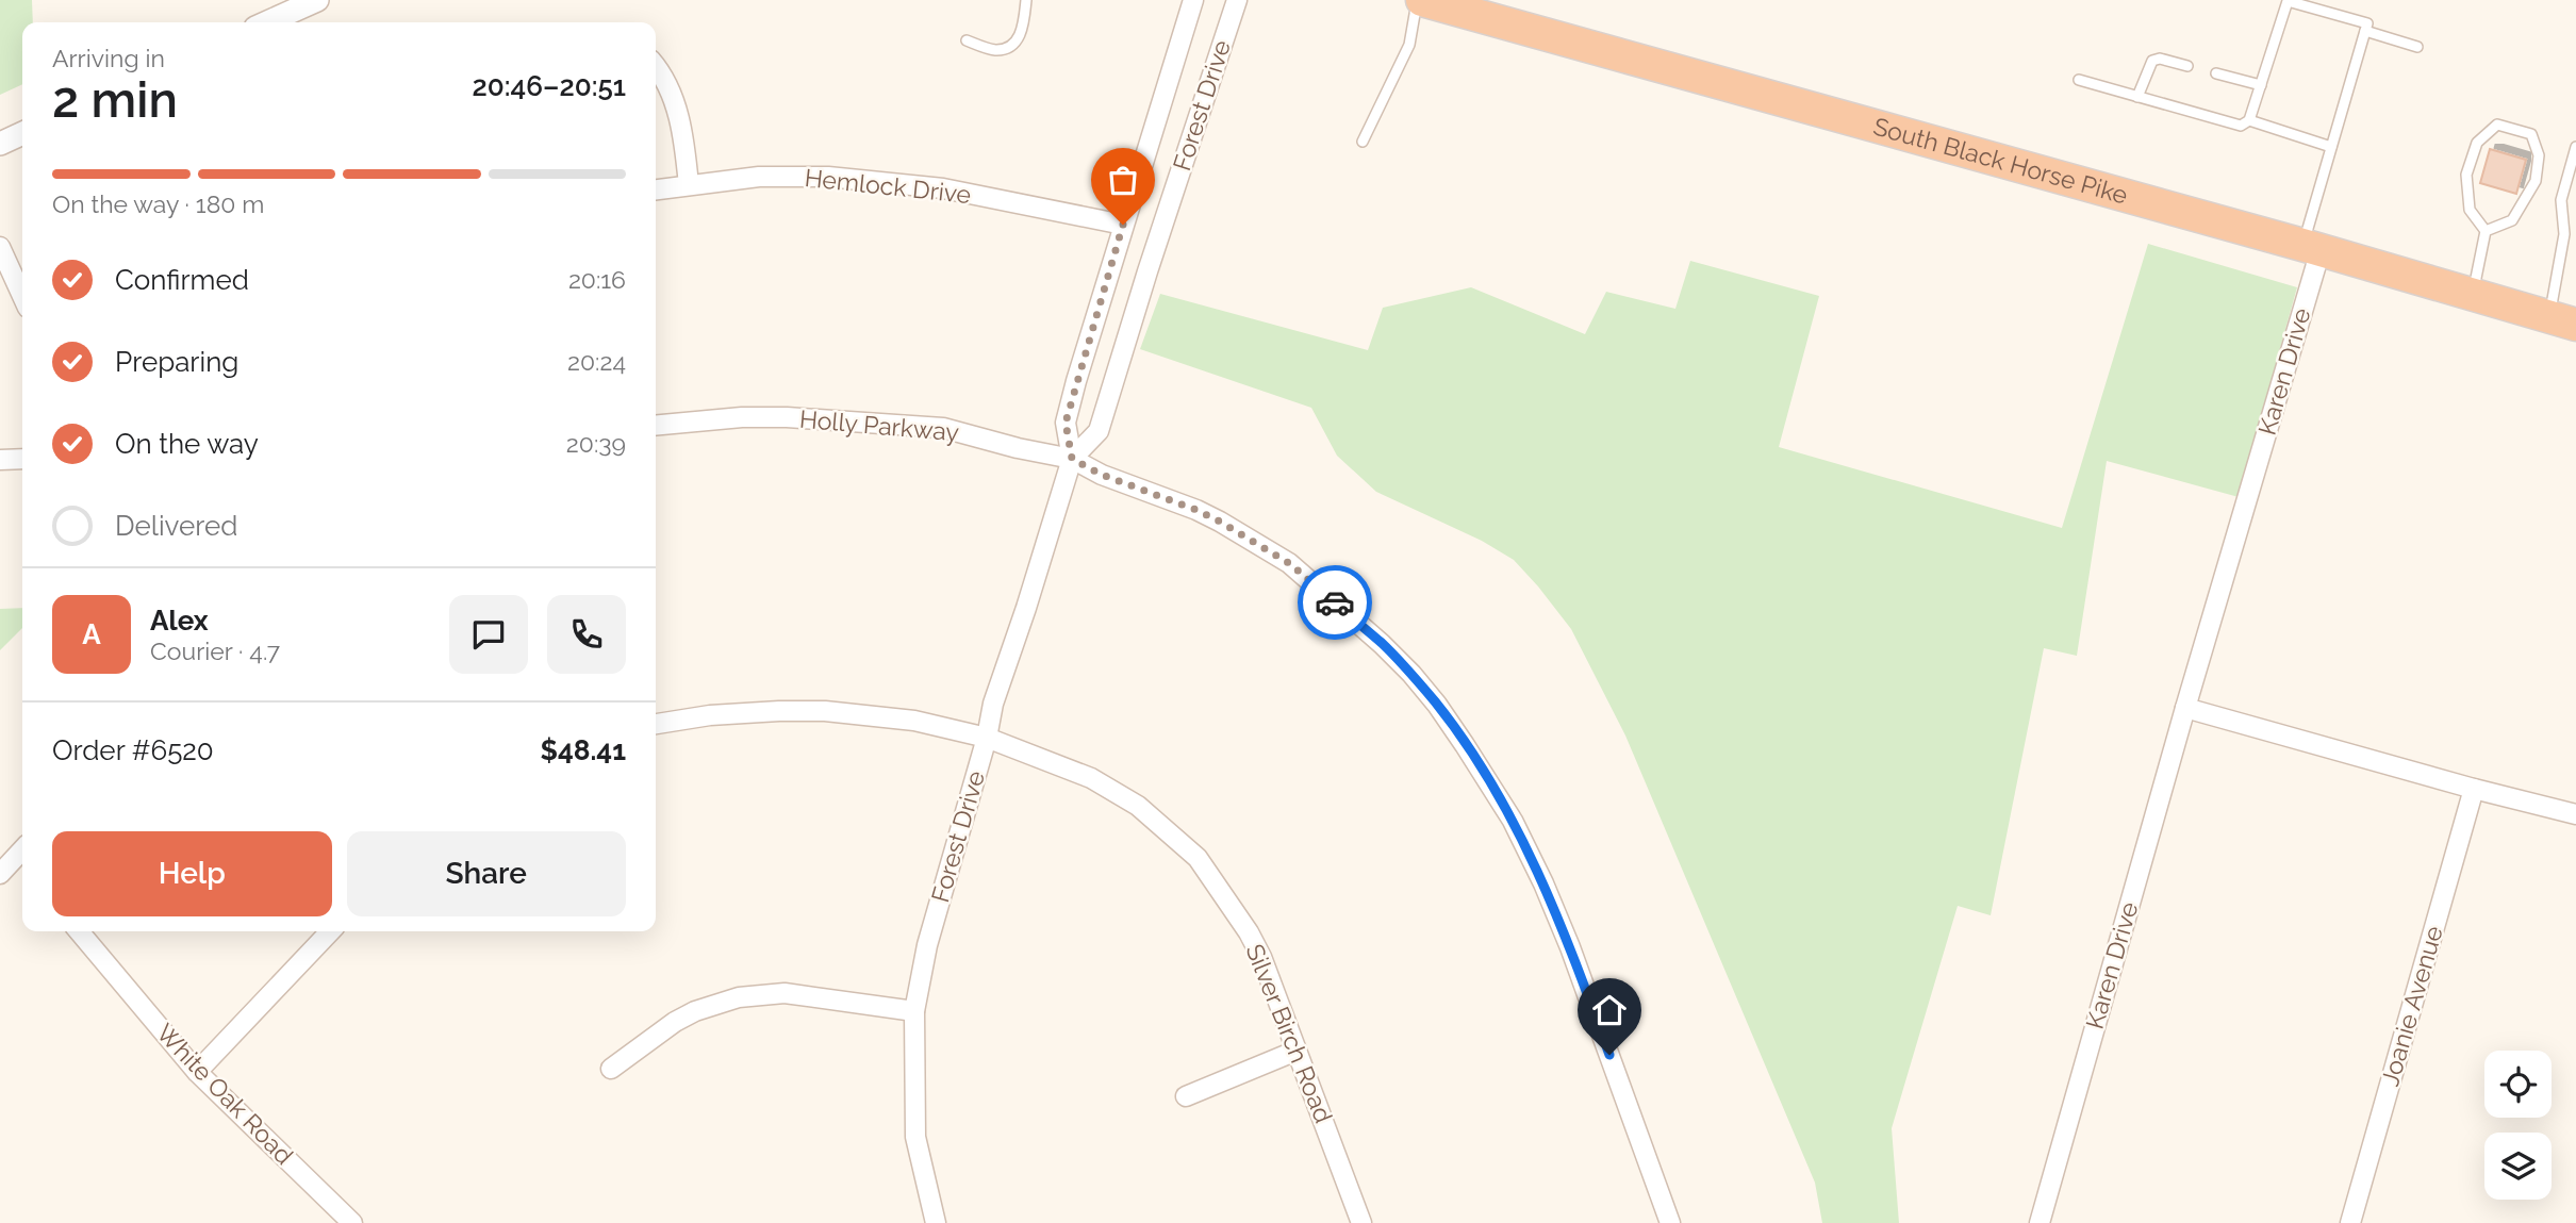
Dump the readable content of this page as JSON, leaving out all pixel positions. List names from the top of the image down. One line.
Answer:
{"streets":{"highway":["South Black Horse Pike"],"street":["Forest Drive","Hemlock Drive","Karen Drive","Holly Parkway","Joanie Avenue","Silver Birch Road","White Oak Road"]},"crossings":[["Forest Drive","Hemlock Drive"],["Forest Drive","Holly Parkway"],["Forest Drive","Silver Birch Road"],["South Black Horse Pike","Karen Drive"]],"page":{"heading":["2 min","Arriving in","20:46–20:51"],"panel":["Alex","Courier · 4.7","Order #6520","$48.41"],"bar":"On the way · 180 m","list":[["Confirmed","20:16"],["Preparing","20:24"],["On the way","20:39"],"Delivered"],"round":"A","buttons":["Help","Share"]}}
